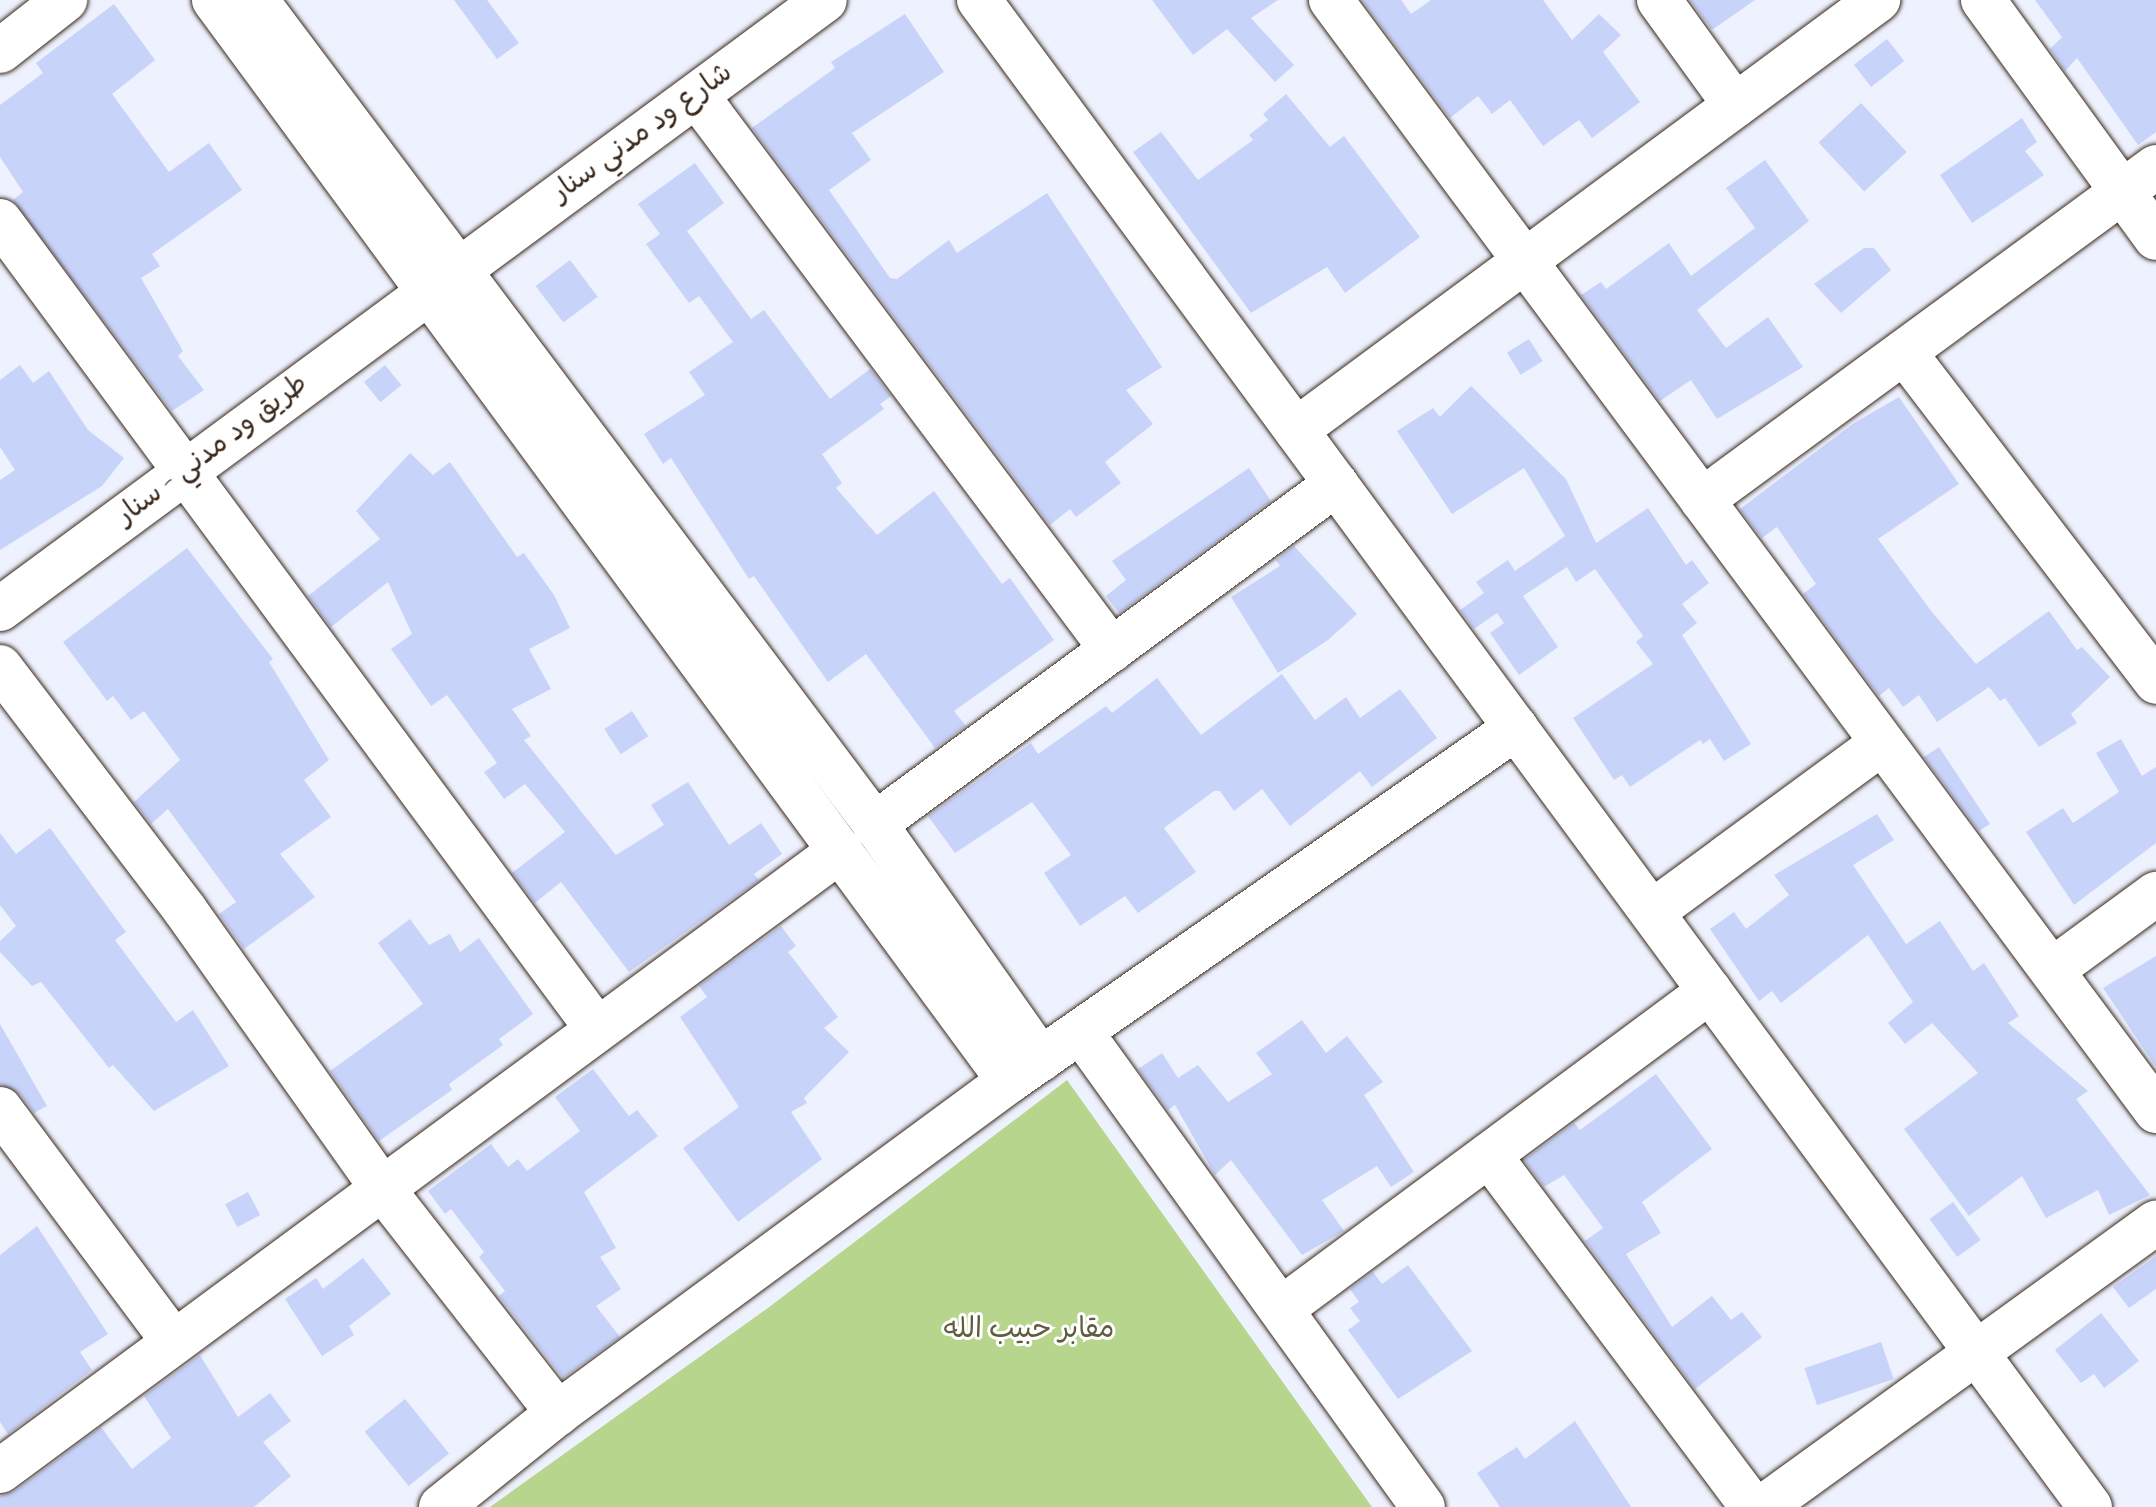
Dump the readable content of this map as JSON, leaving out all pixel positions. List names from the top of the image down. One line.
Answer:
{"streets":{"street":["شارع ود مدني سنار","طريق ود مدني - سنار"]},"crossings":[["شارع ود مدني سنار","طريق ود مدني - سنار"]],"parks":["مقابر حبيب الله"]}
